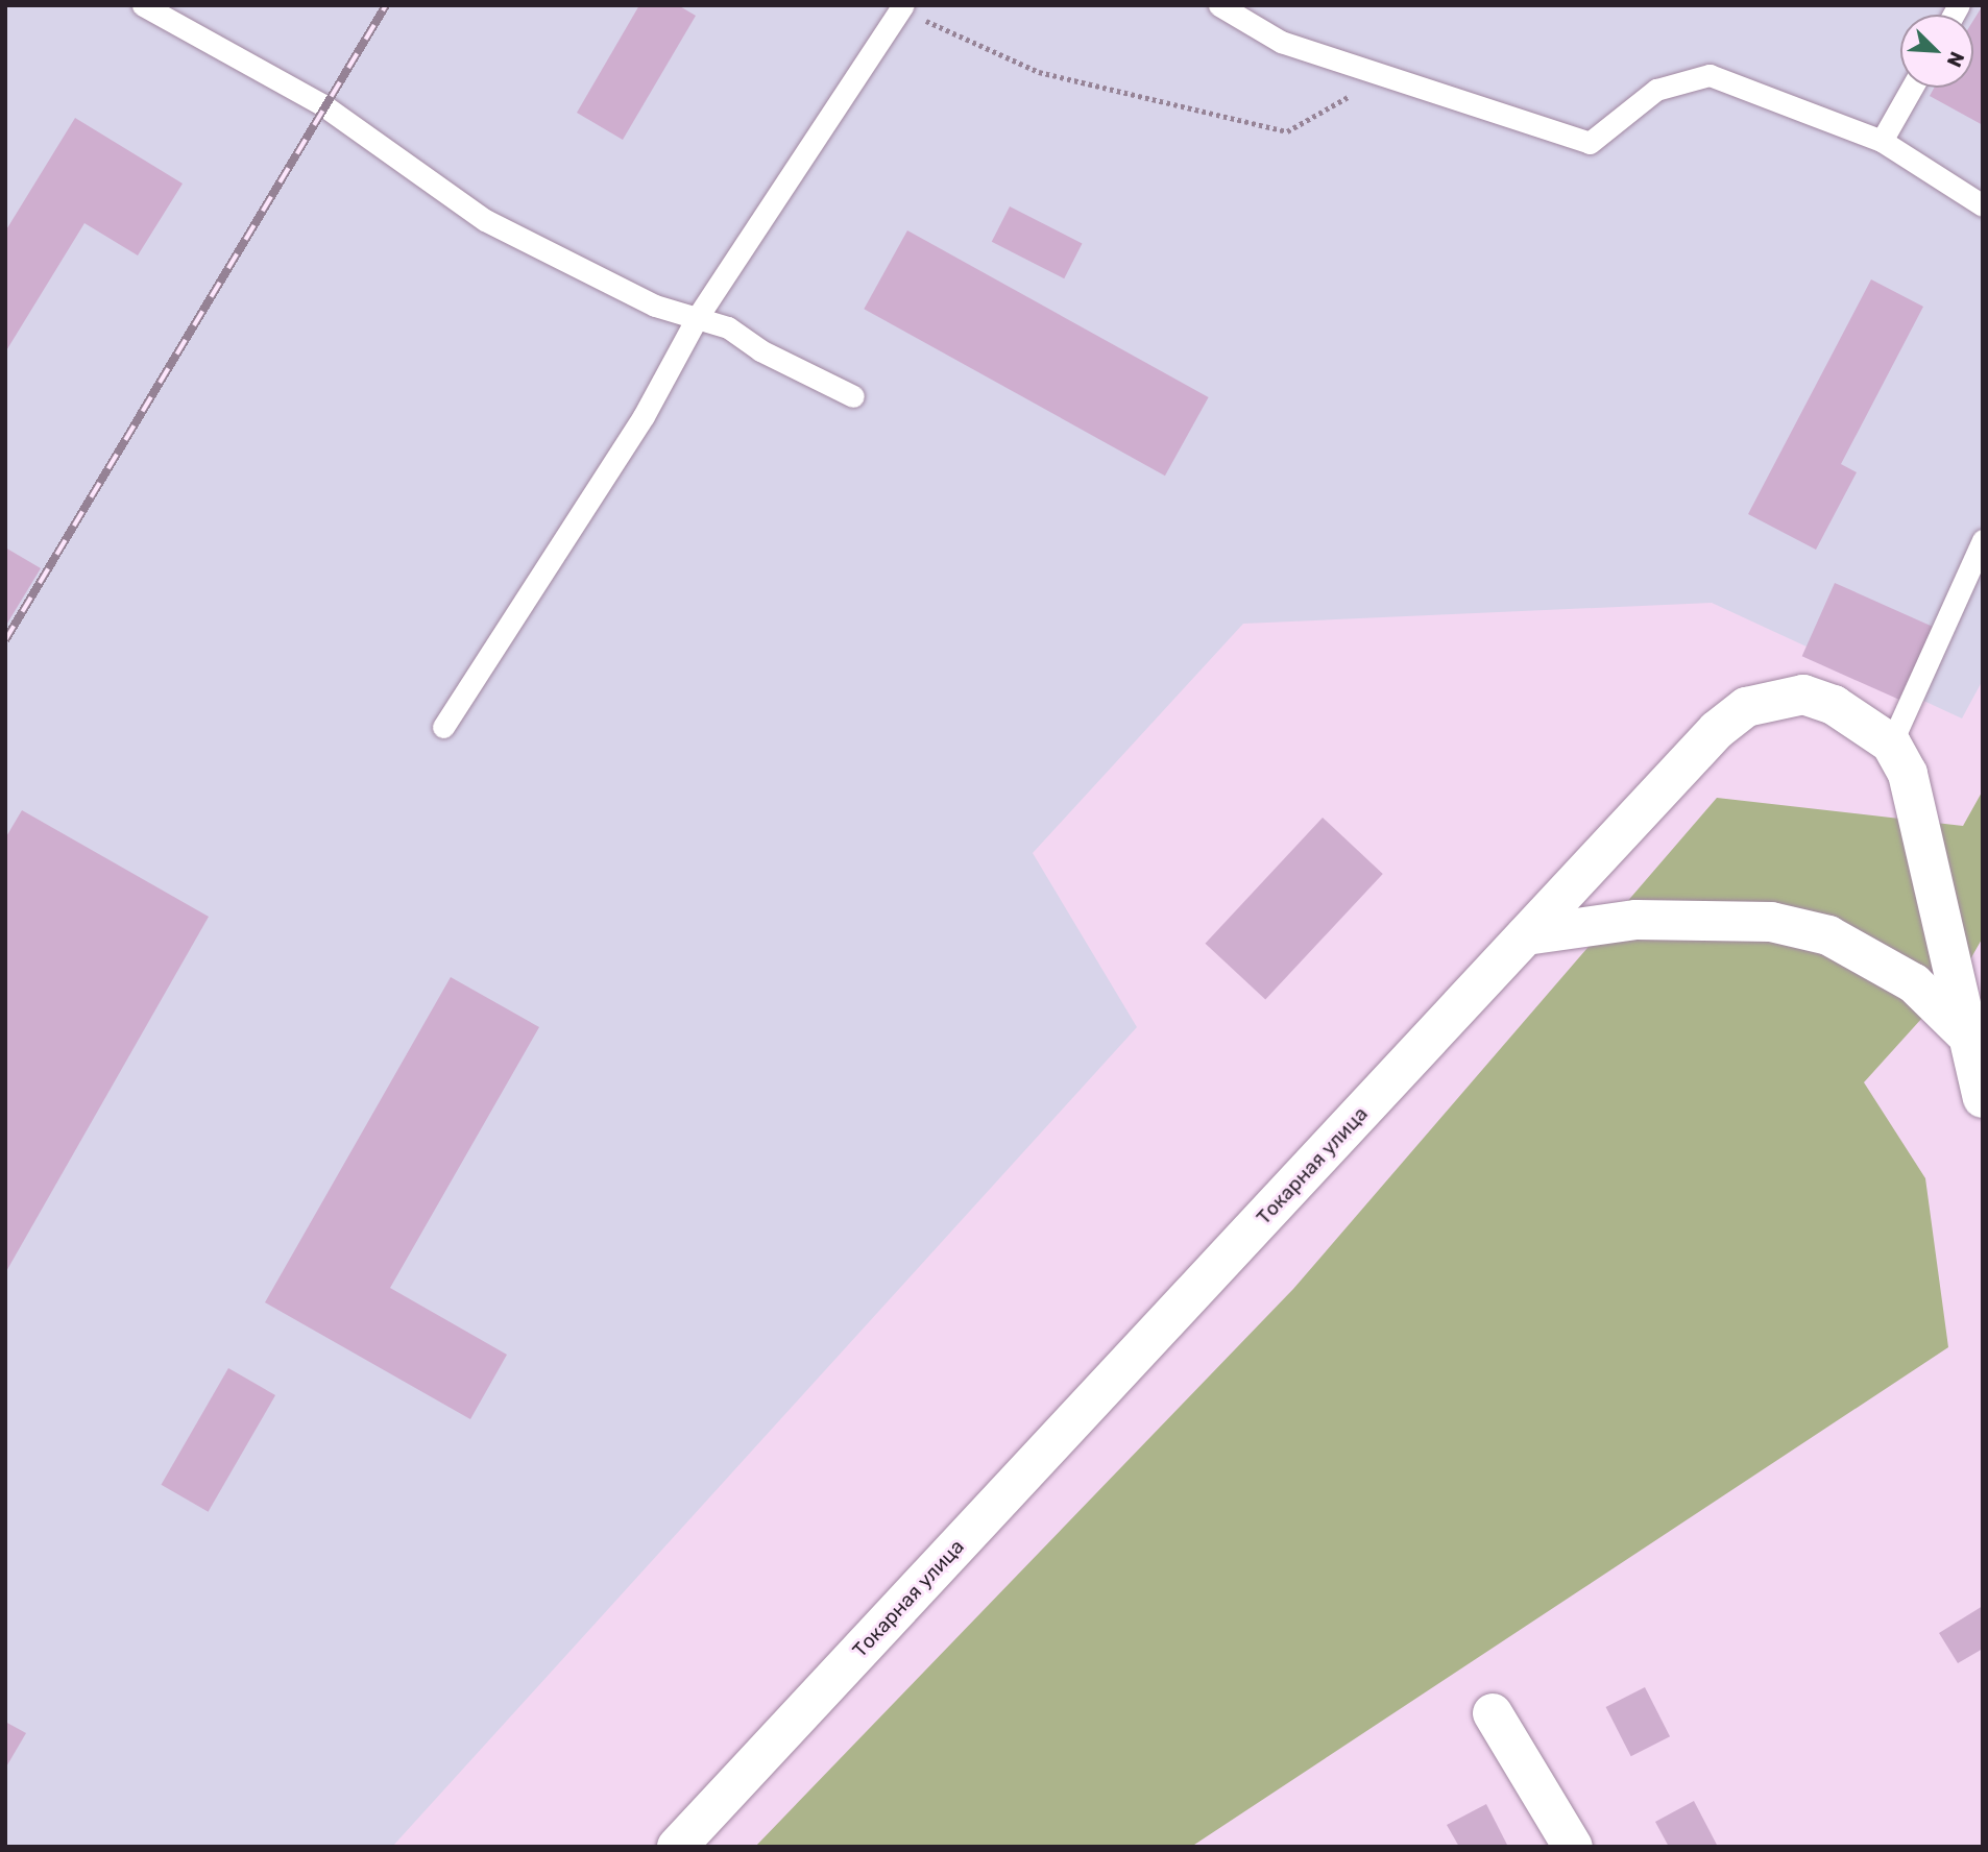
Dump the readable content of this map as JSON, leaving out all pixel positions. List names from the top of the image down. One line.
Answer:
{"streets":{"street":["Токарная улица"]},"north":"bottom right"}
